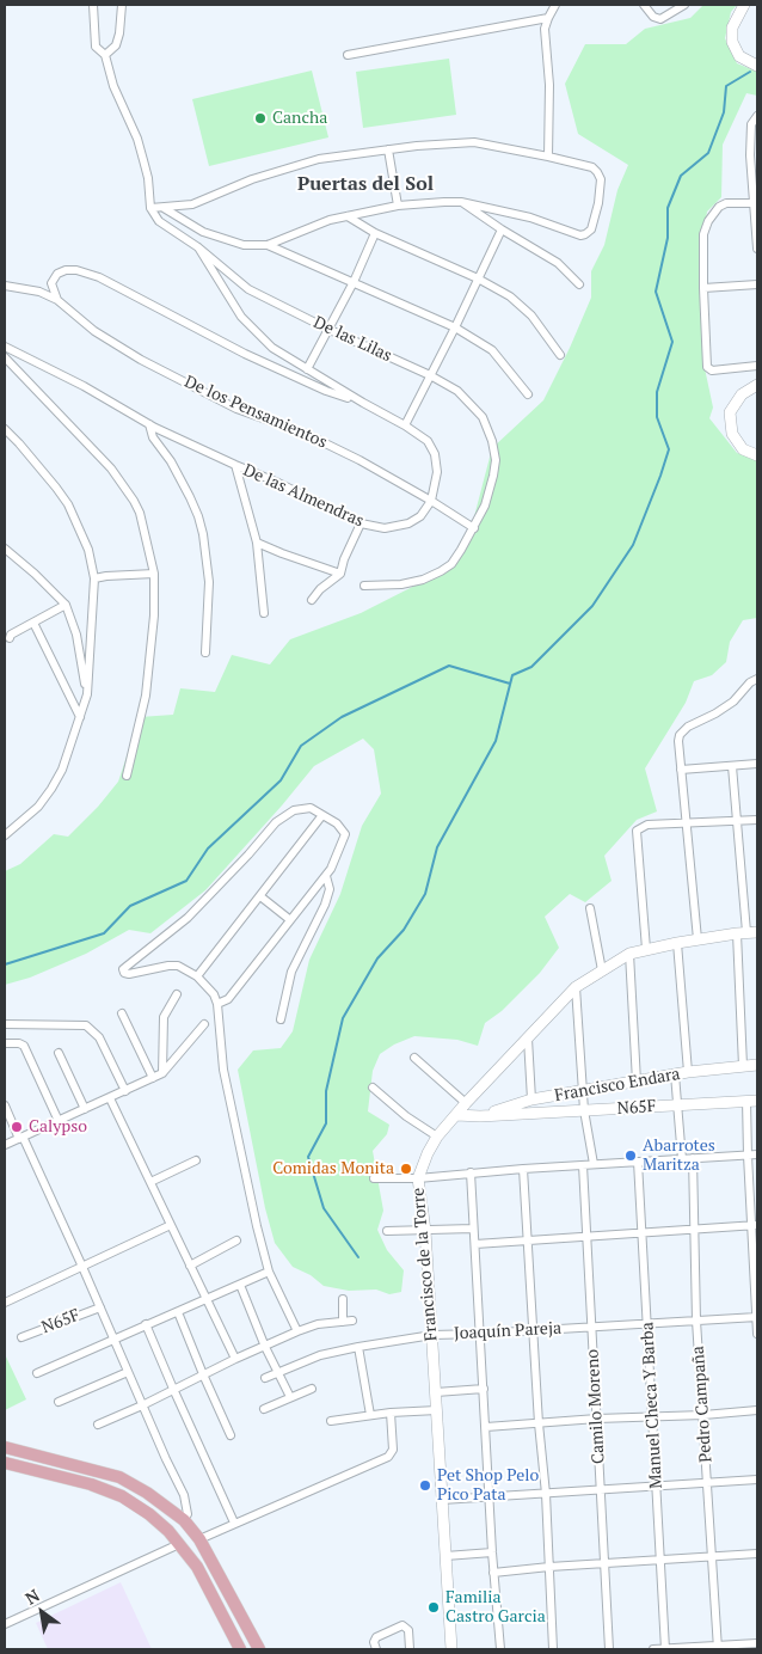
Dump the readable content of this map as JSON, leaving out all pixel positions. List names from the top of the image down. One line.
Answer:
{"streets":{"street":["De las Lilas","De los Pensamientos","De las Almendras","Francisco Endara","N65F","Francisco de la Torre","Joaquín Pareja","Pedro Campaña","Manuel Checa Y Barba","Camilo Moreno"]},"crossings":[["De las Lilas","De los Pensamientos"],["De los Pensamientos","De las Almendras"],["Francisco Endara","N65F"],["Francisco de la Torre","Joaquín Pareja"],["Joaquín Pareja","Pedro Campaña"],["Joaquín Pareja","Manuel Checa Y Barba"],["Joaquín Pareja","Camilo Moreno"]],"districts":["Puertas del Sol"],"places":["Cancha","Calypso","Abarrotes Maritza","Comidas Monita","Pet Shop Pelo Pico Pata","Familia Castro Garcia"],"north":"top left"}
